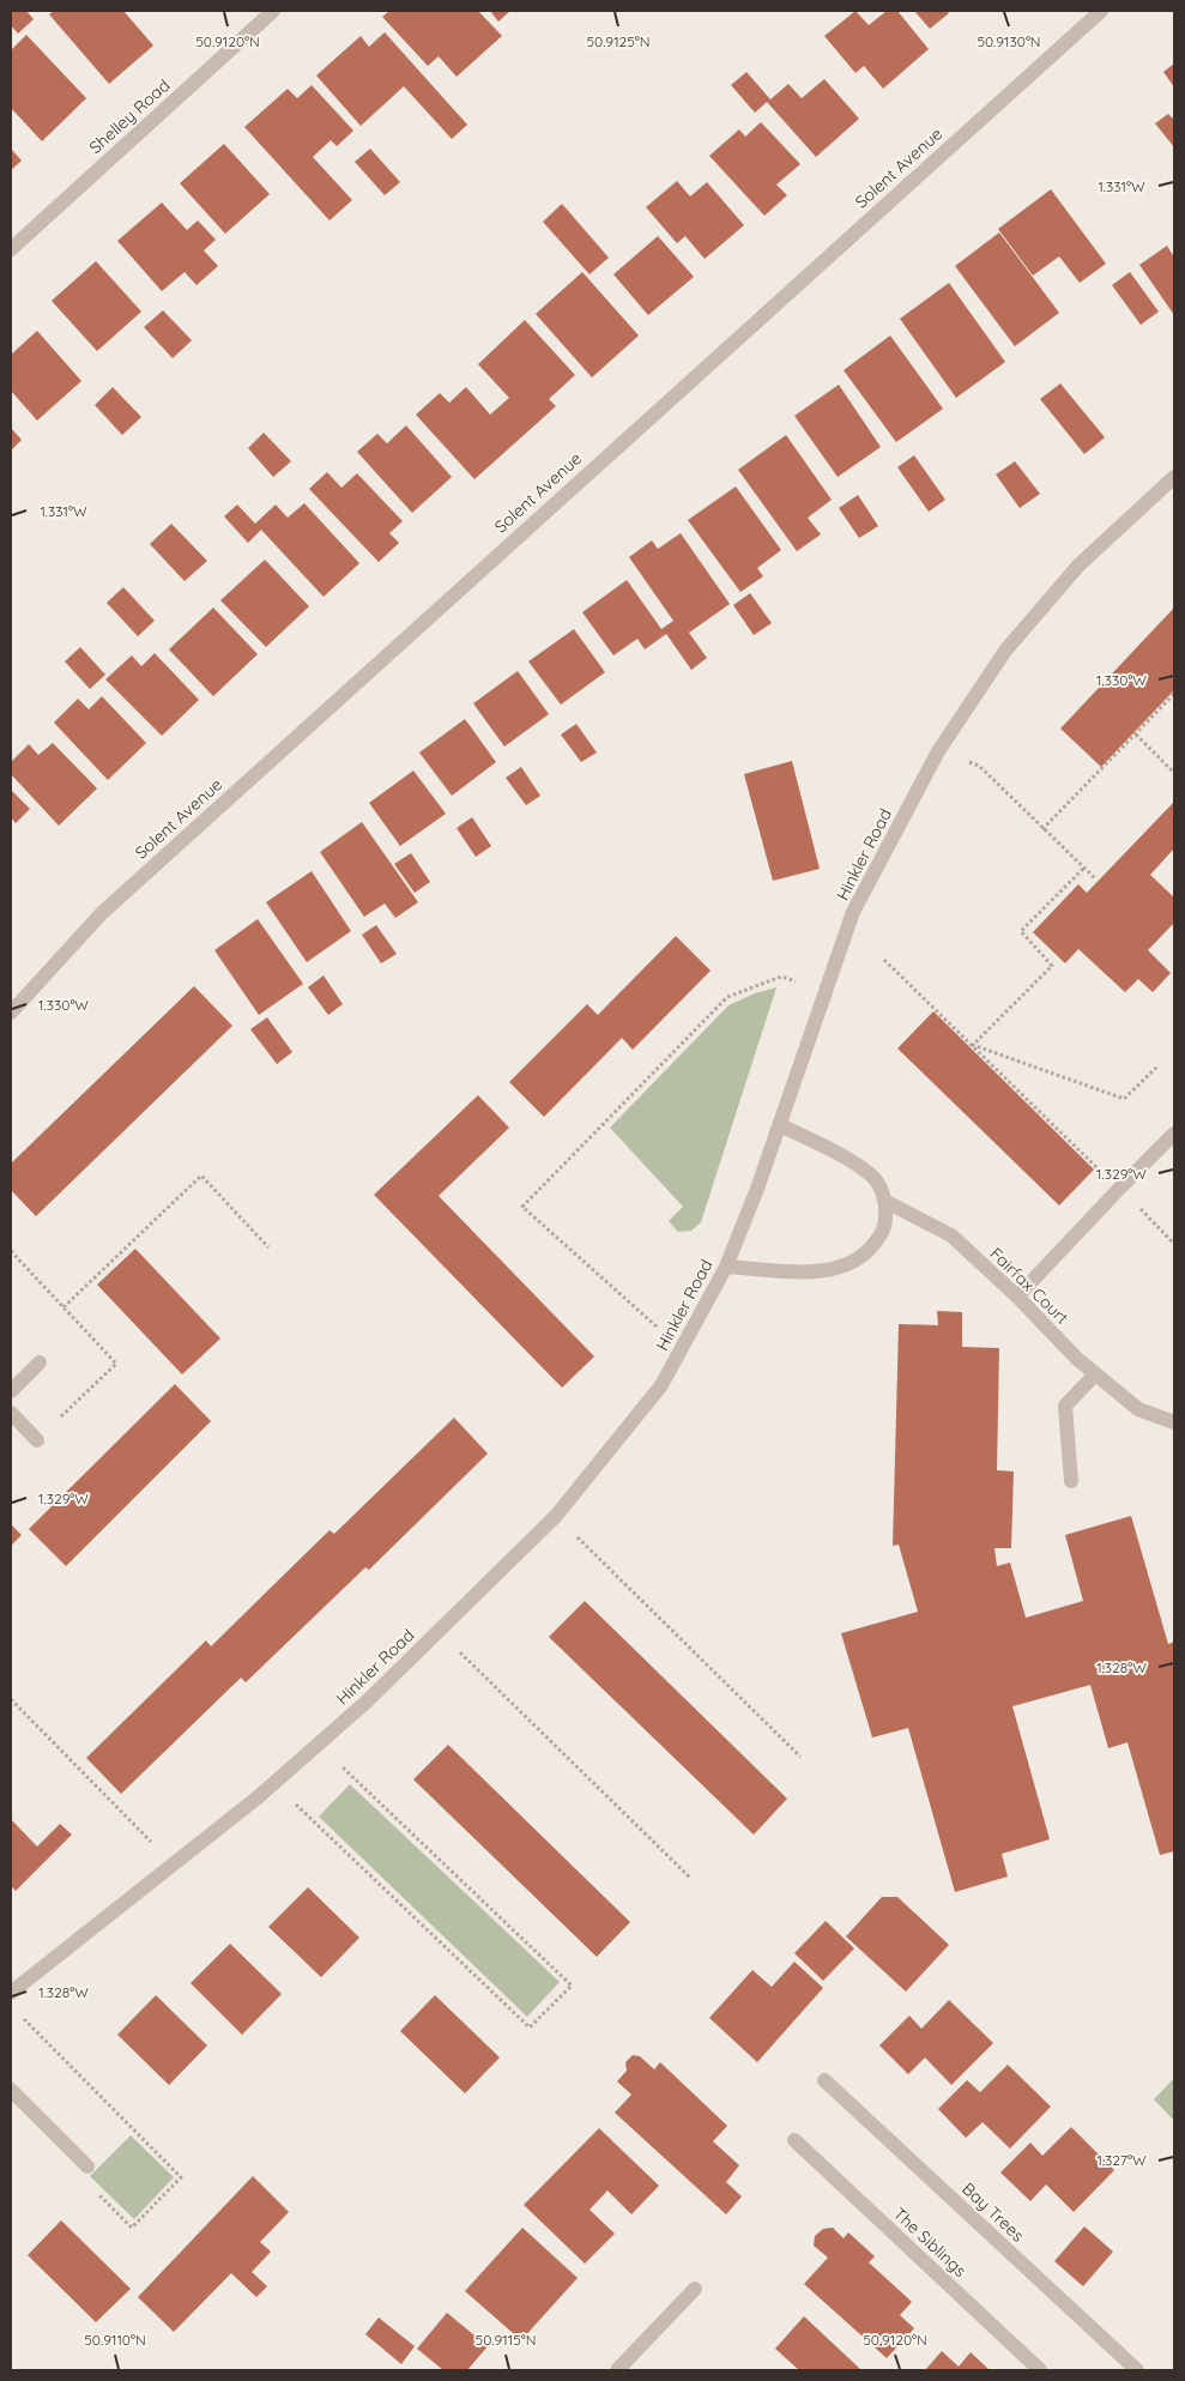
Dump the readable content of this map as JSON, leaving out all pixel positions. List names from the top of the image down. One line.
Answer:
{"streets":{"street":["Shelley Road","Solent Avenue","Hinkler Road","Fairfax Court","Bay Trees","The Siblings"]},"coordinates":["50.9120°N","50.9125°N","50.9130°N","1.331°W","1.330°W","1.329°W","1.328°W","1.327°W","50.9110°N","50.9115°N"]}
